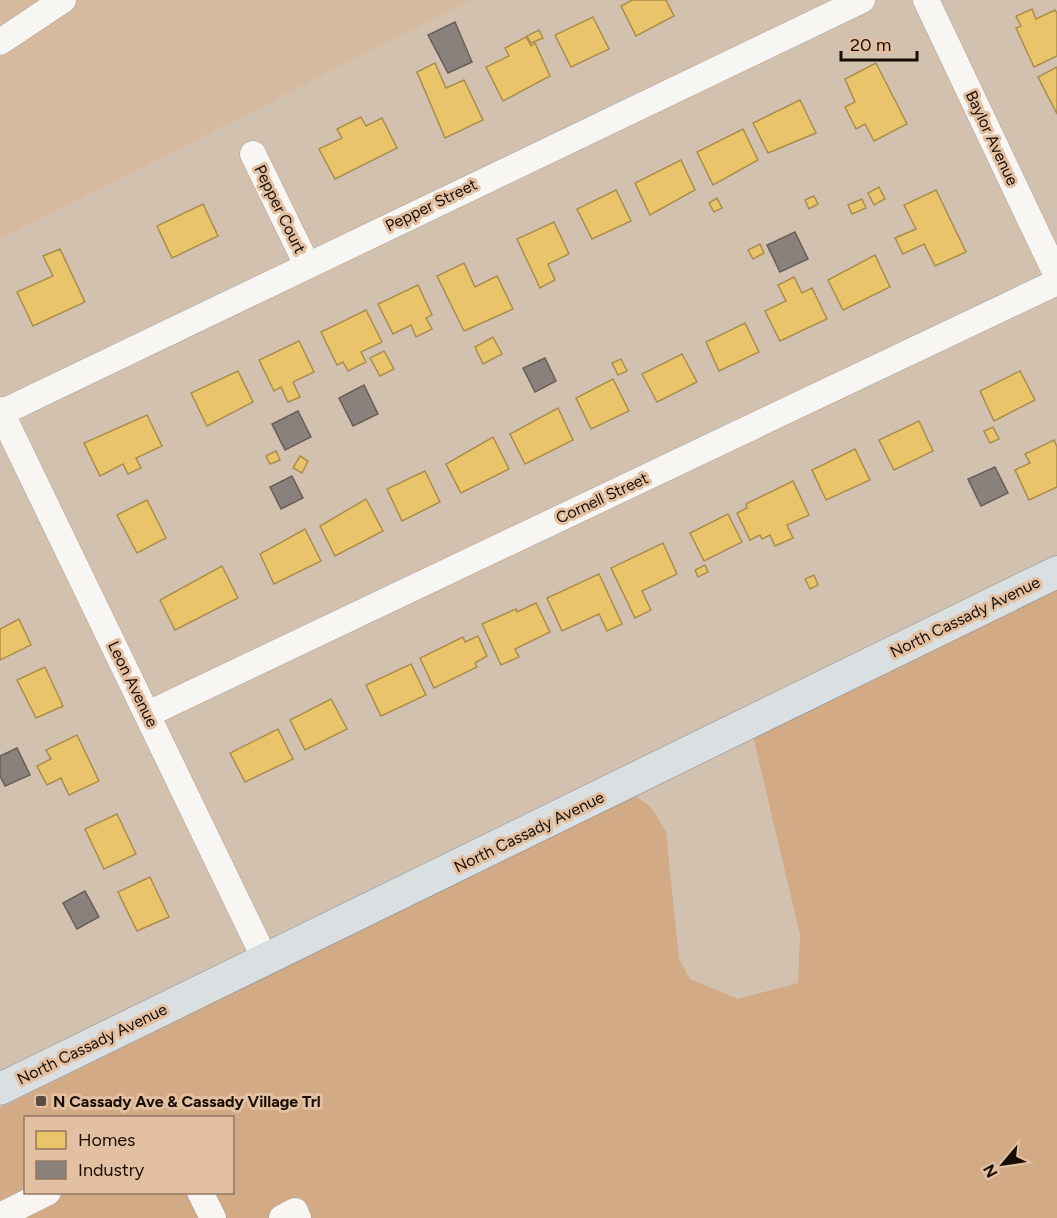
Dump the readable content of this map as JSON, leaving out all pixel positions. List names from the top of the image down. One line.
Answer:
{"streets":{"main road":["North Cassady Avenue"],"street":["Baylor Avenue","Pepper Street","Pepper Court","Cornell Street","Leon Avenue"]},"crossings":[["Pepper Street","Pepper Court"],["Pepper Street","Leon Avenue"],["Cornell Street","Leon Avenue"],["North Cassady Avenue","Leon Avenue"]],"places":{"transit":["N Cassady Ave & Cassady Village Trl"]},"legend":["Homes","Industry"],"scale_bar":"20 m","north":"bottom left"}
